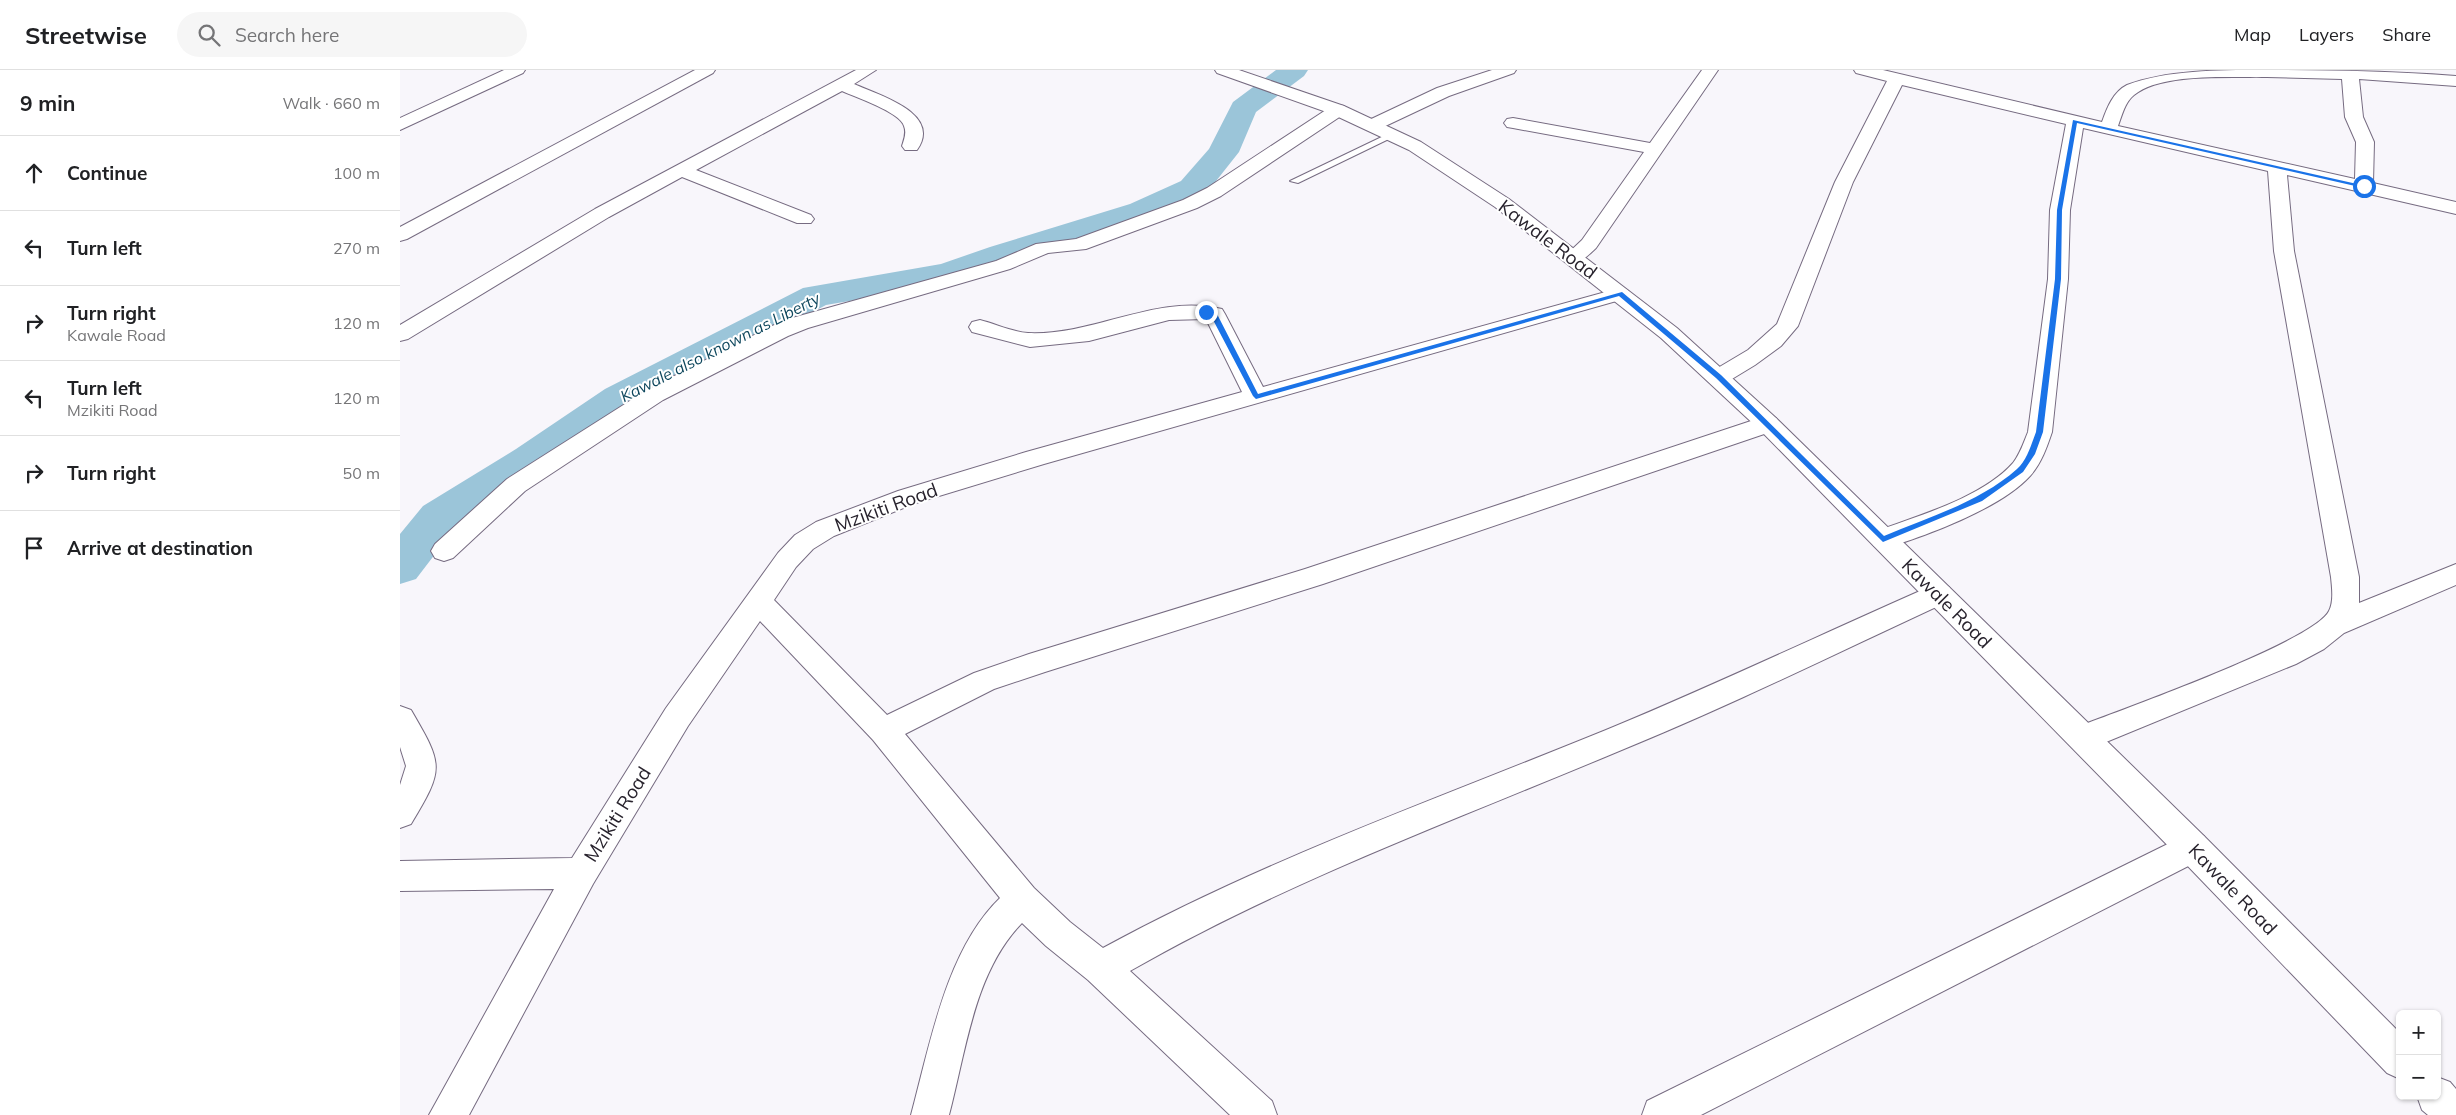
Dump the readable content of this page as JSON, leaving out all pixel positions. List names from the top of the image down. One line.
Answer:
{"streets":{"street":["Kawale Road","Mzikiti Road"]},"crossings":[["Kawale Road","Mzikiti Road"]],"water":["Kawale also known as Liberty"],"page":{"header":"Streetwise","search":"Search here","nav":["Map","Layers","Share"],"heading":["9 min","Walk · 660 m"],"list":[["Continue","100 m"],["Turn left","270 m"],["Turn right","Kawale Road","120 m"],["Turn left","Mzikiti Road","120 m"],["Turn right","50 m"],"Arrive at destination"],"map_buttons":["+","−"]}}
